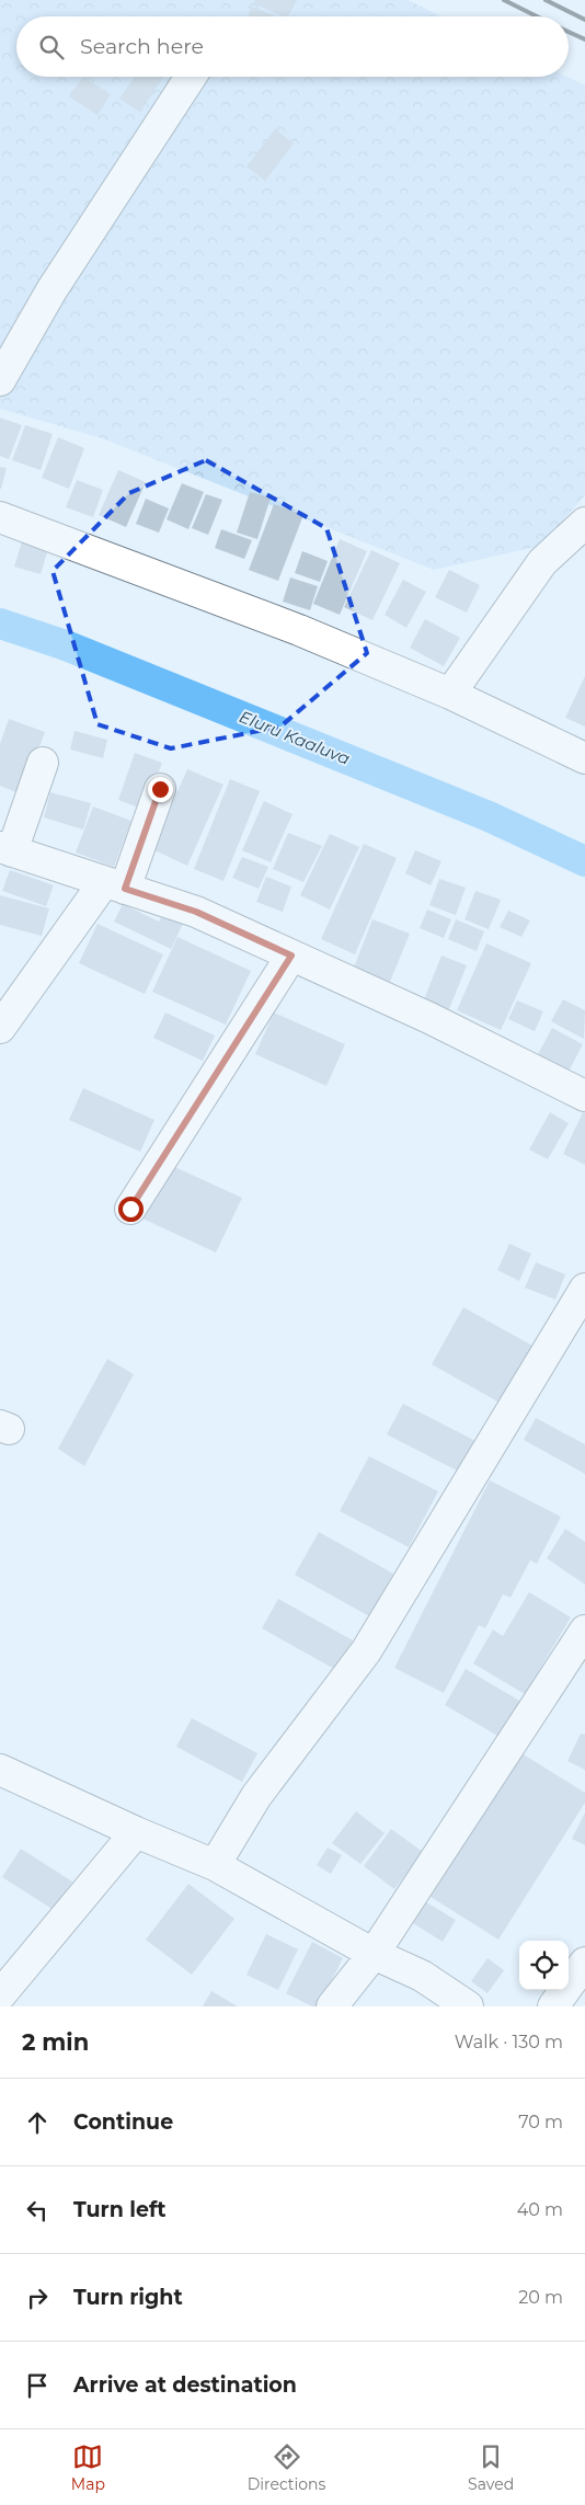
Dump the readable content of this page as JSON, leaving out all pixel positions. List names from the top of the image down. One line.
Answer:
{"water":["Eluru Kaaluva"],"page":{"search":"Search here","heading":["2 min","Walk · 130 m"],"list":[["Continue","70 m"],["Turn left","40 m"],["Turn right","20 m"],"Arrive at destination"],"nav":["Map","Directions","Saved"]}}
